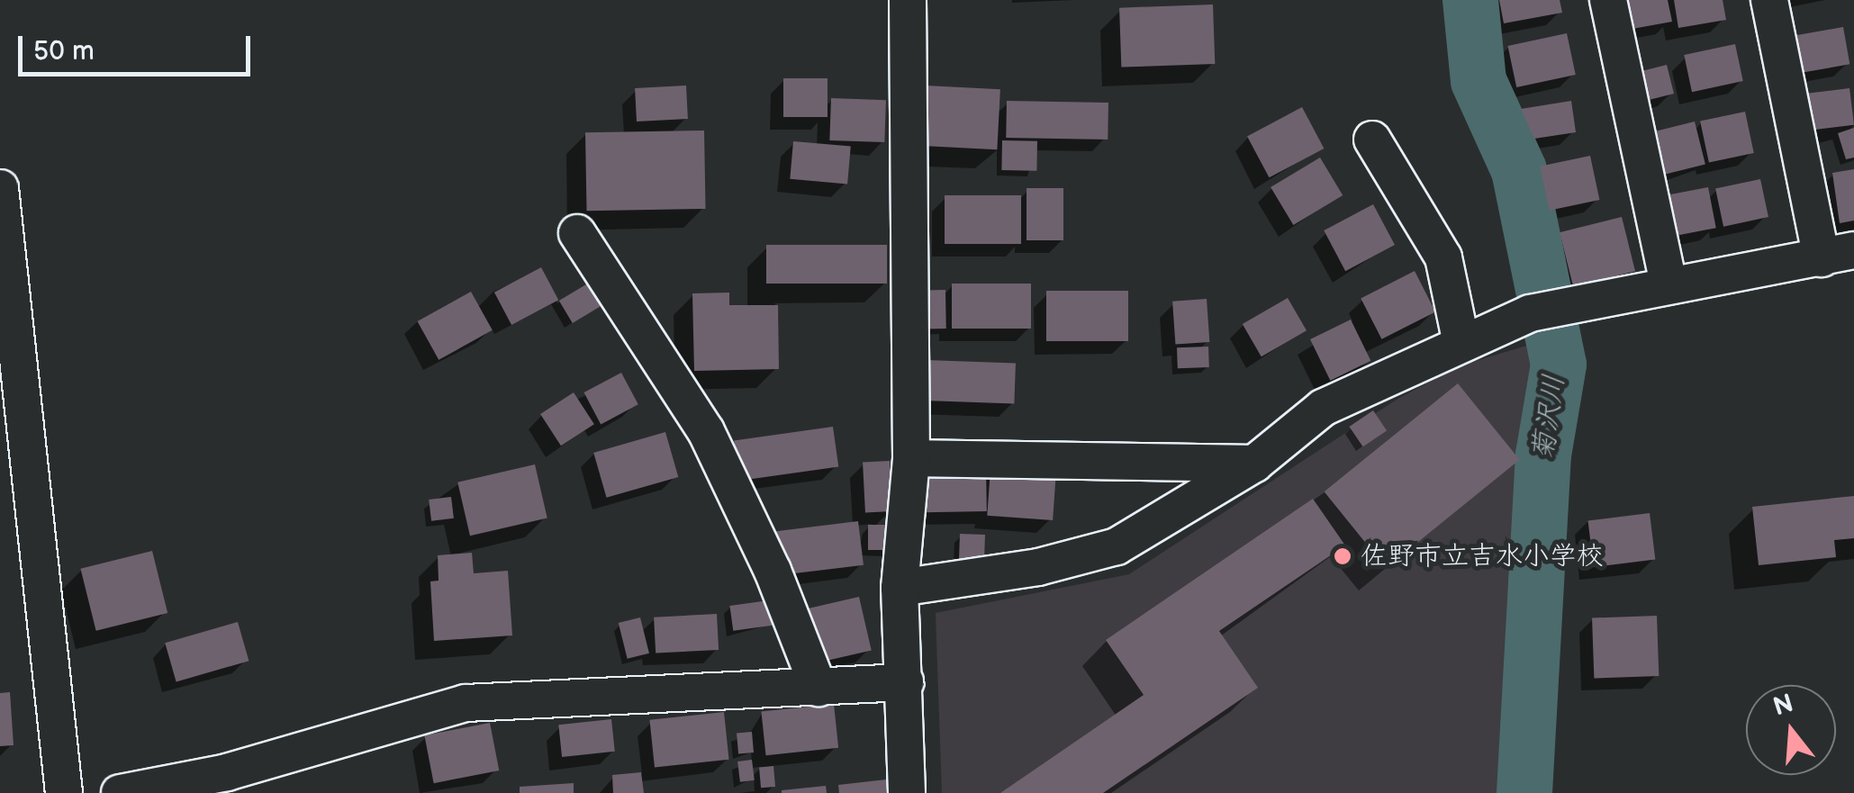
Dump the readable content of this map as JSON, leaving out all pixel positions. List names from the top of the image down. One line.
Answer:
{"water":["菊沢川"],"places":["佐野市立吉水小学校"],"scale_bar":"50 m","north":"top"}
